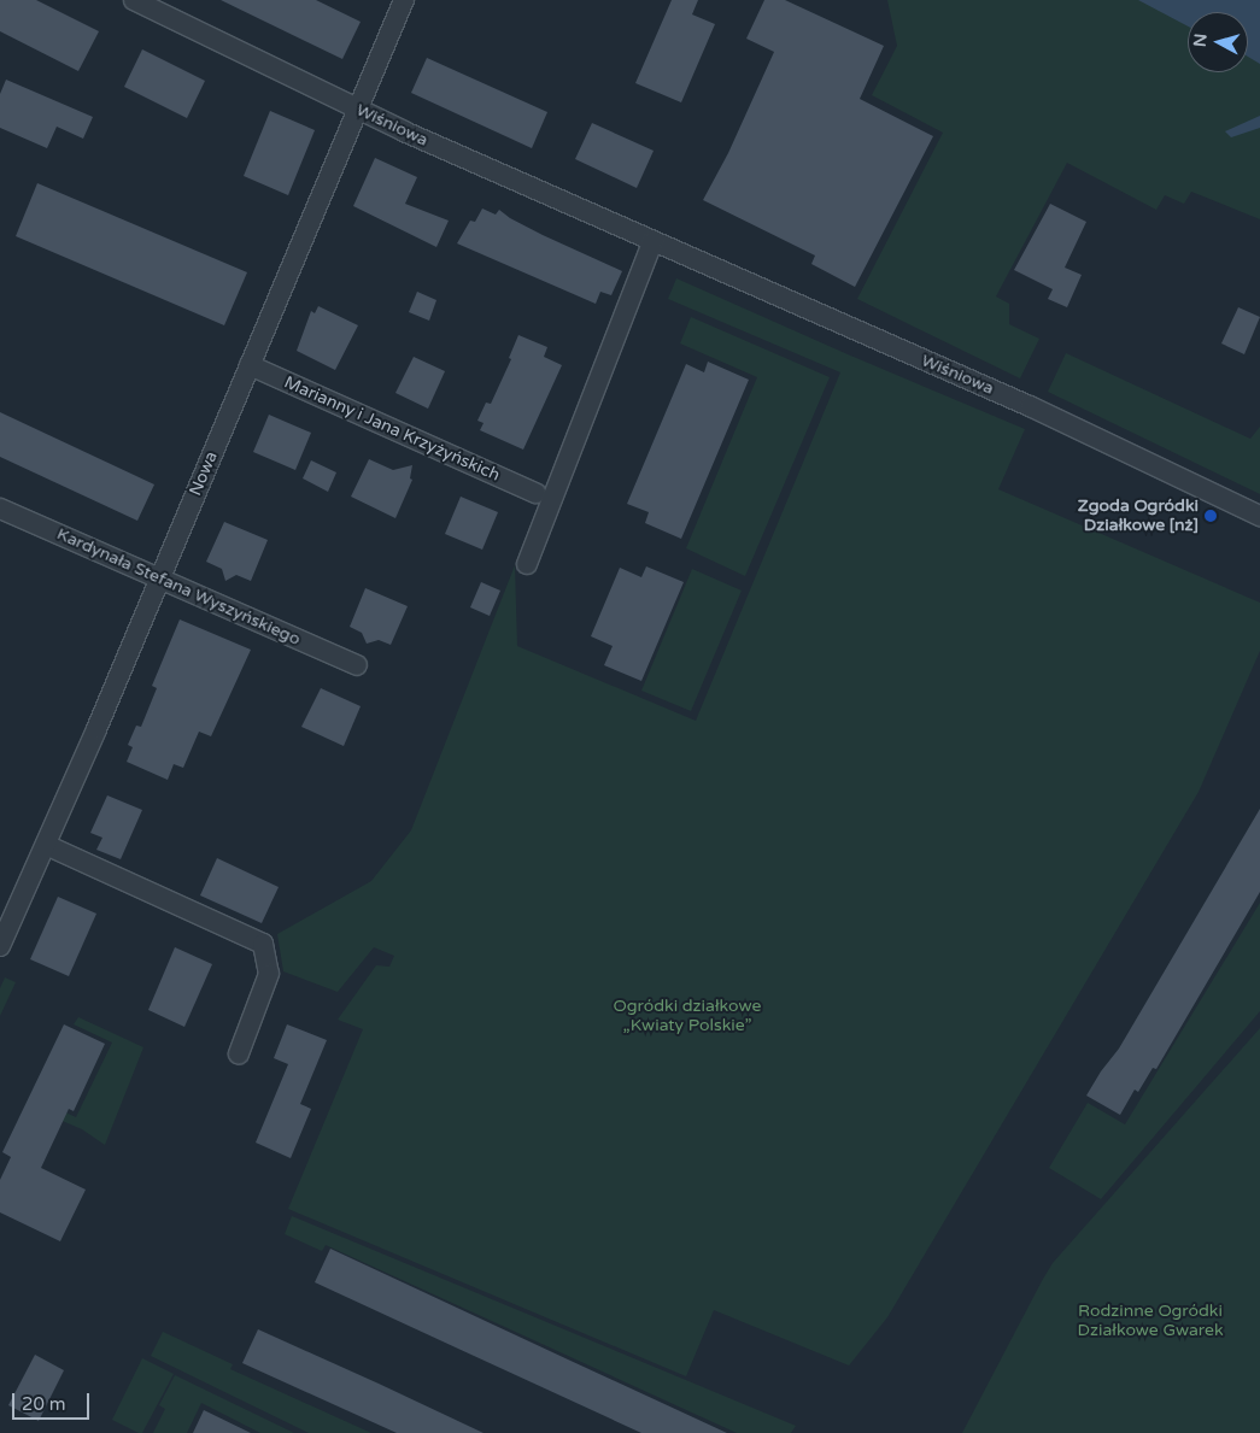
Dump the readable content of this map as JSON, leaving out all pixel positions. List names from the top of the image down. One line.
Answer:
{"streets":{"street":["Wiśniowa","Marianny i Jana Krzyżyńskich","Nowa","Kardynała Stefana Wyszyńskiego"]},"crossings":[["Wiśniowa","Nowa"],["Marianny i Jana Krzyżyńskich","Nowa"],["Nowa","Kardynała Stefana Wyszyńskiego"]],"parks":["Ogródki działkowe „Kwiaty Polskie”","Rodzinne Ogródki Działkowe Gwarek"],"places":["Zgoda Ogródki Działkowe [nż]"],"scale_bar":"20 m","north":"left"}
